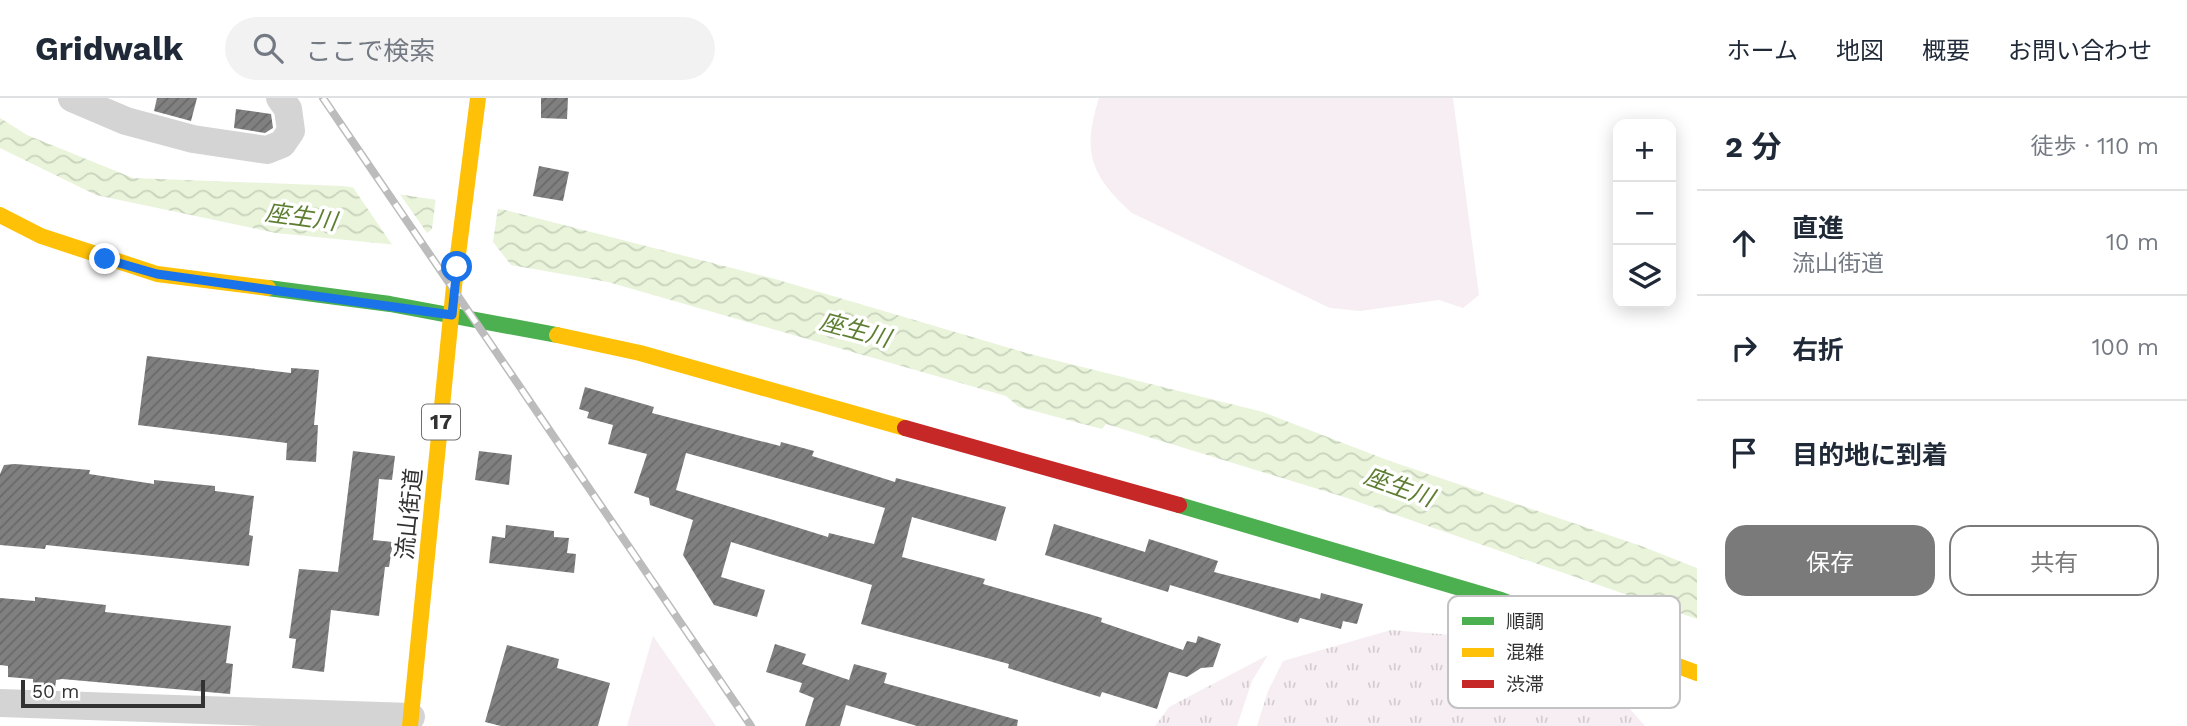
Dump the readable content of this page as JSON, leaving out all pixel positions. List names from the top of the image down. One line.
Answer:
{"streets":{"street":["17","流山街道"]},"water":["座生川"],"legend":["順調","混雑","渋滞"],"scale_bar":"50 m","page":{"header":"Gridwalk","search":"ここで検索","nav":["ホーム","地図","概要","お問い合わせ"],"heading":["2 分","徒歩 · 110 m"],"map_buttons":["+","−"],"list":[["直進","流山街道","10 m"],["右折","100 m"],"目的地に到着"],"buttons":["保存","共有"],"scale":"50 m"}}
